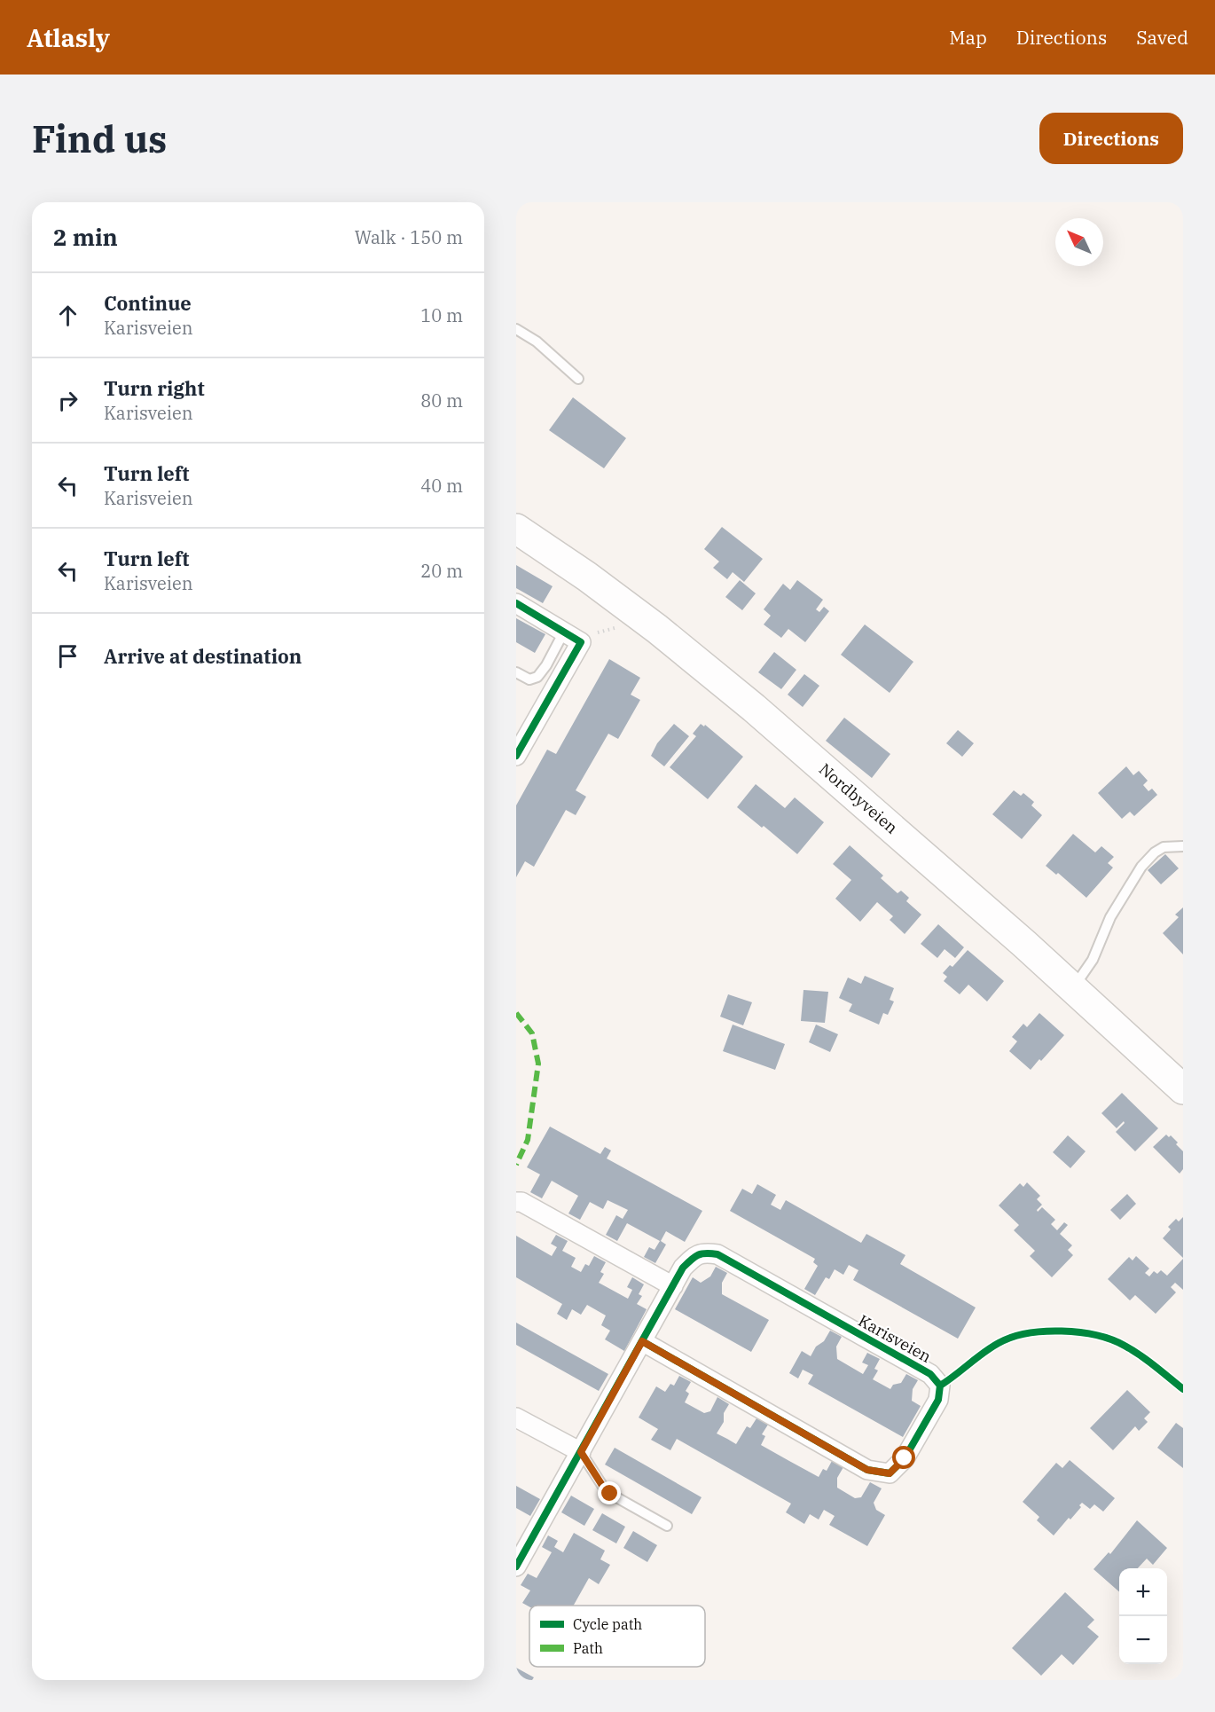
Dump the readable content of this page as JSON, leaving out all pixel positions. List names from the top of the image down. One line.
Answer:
{"streets":{"main road":["Nordbyveien"],"street":["Karisveien"]},"legend":["Cycle path","Path"],"north":"top left","page":{"header":"Atlasly","nav":["Map","Directions","Saved"],"buttons":"Directions","title":"Find us","heading":["2 min","Walk · 150 m"],"list":[["Continue","Karisveien","10 m"],["Turn right","Karisveien","80 m"],["Turn left","Karisveien","40 m"],["Turn left","Karisveien","20 m"],"Arrive at destination"],"map_buttons":["+","−"]}}
